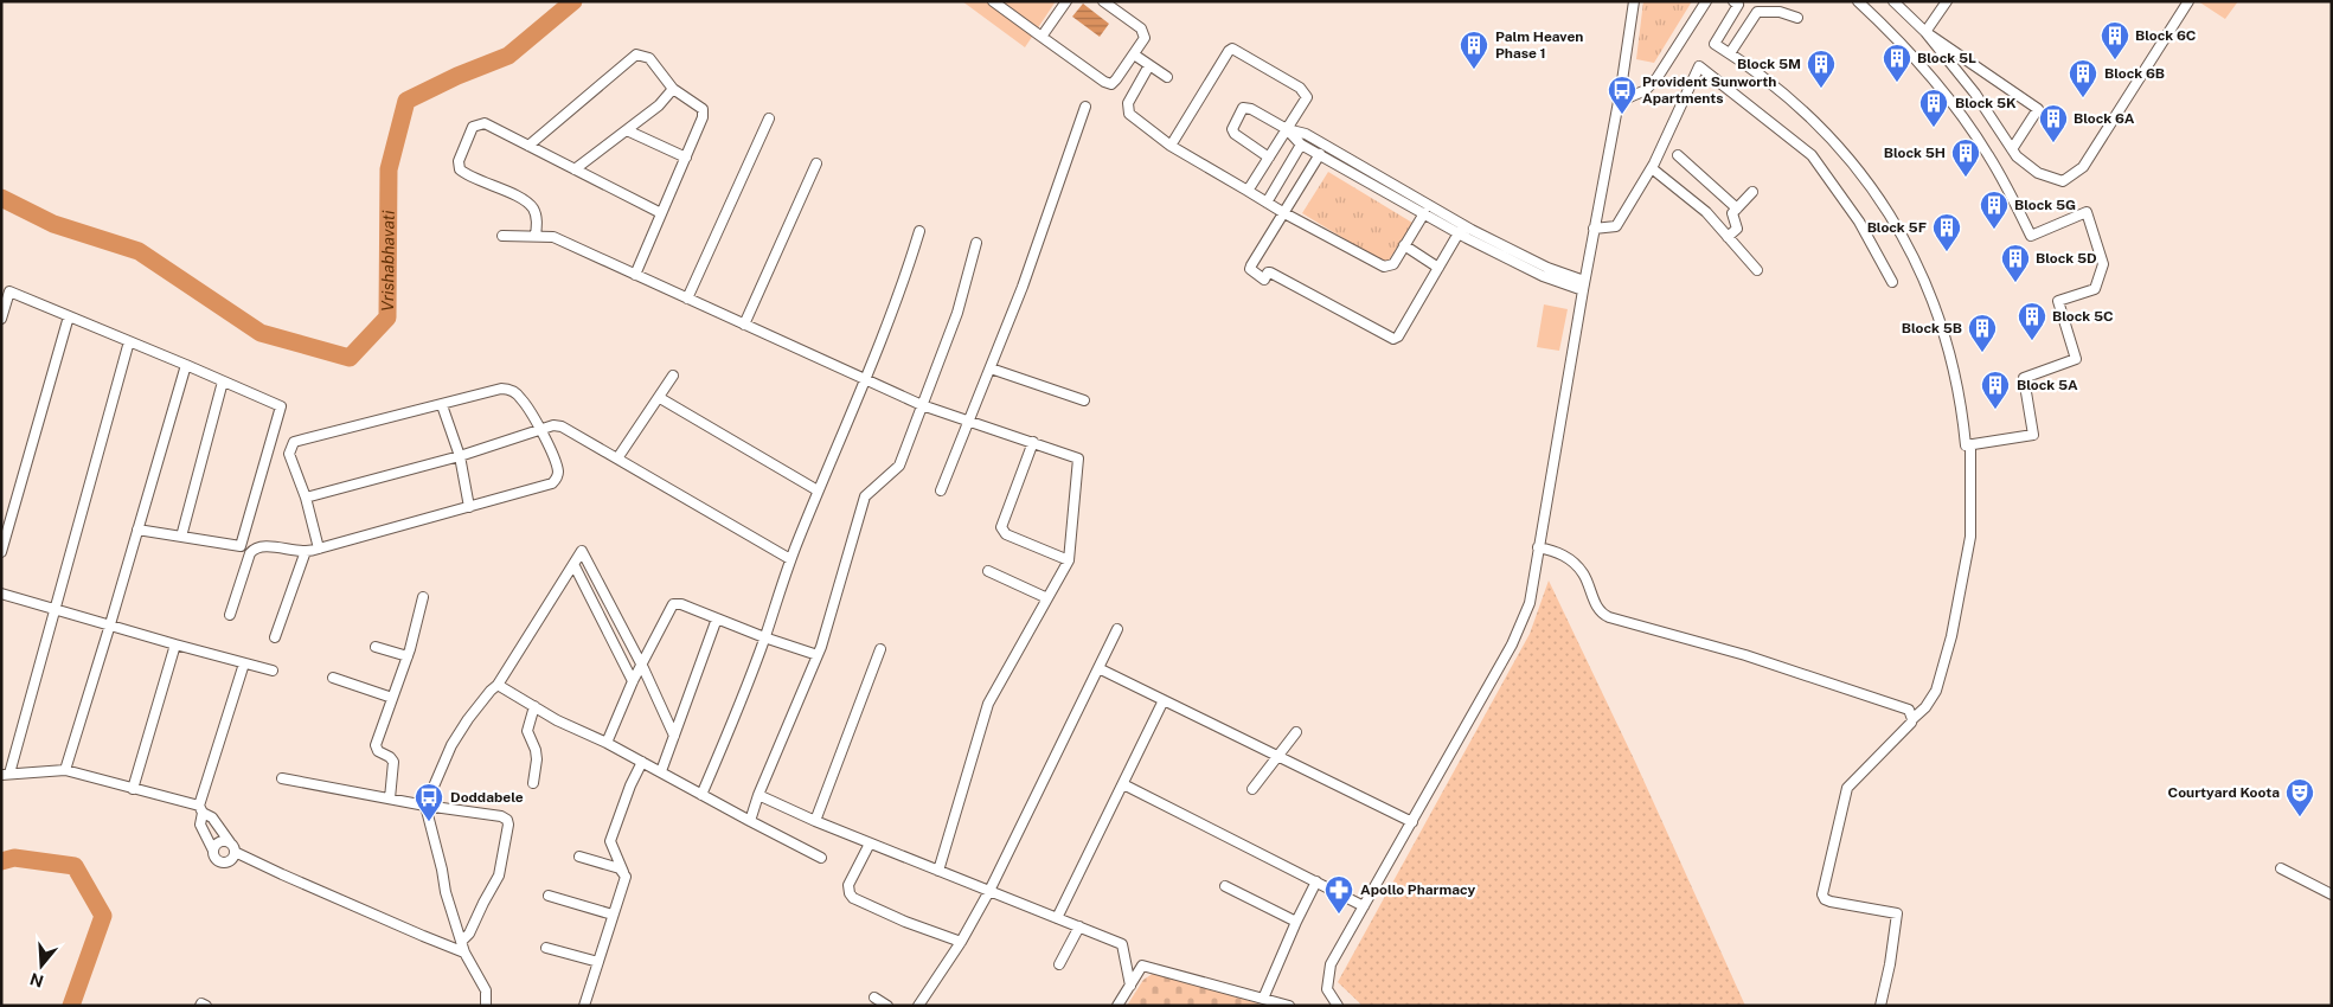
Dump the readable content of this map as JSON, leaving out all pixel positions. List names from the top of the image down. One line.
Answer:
{"water":["Vrishabhavati"],"places":{"building":["Block 6C","Palm Heaven Phase 1","Block 5L","Block 5M","Block 6B","Block 5K","Block 6A","Block 5H","Block 5G","Block 5F","Block 5D","Block 5C","Block 5B","Block 5A"],"bus stop":["Provident Sunworth Apartments","Doddabele"],"theatre":["Courtyard Koota"],"pharmacy":["Apollo Pharmacy"]},"north":"bottom"}
